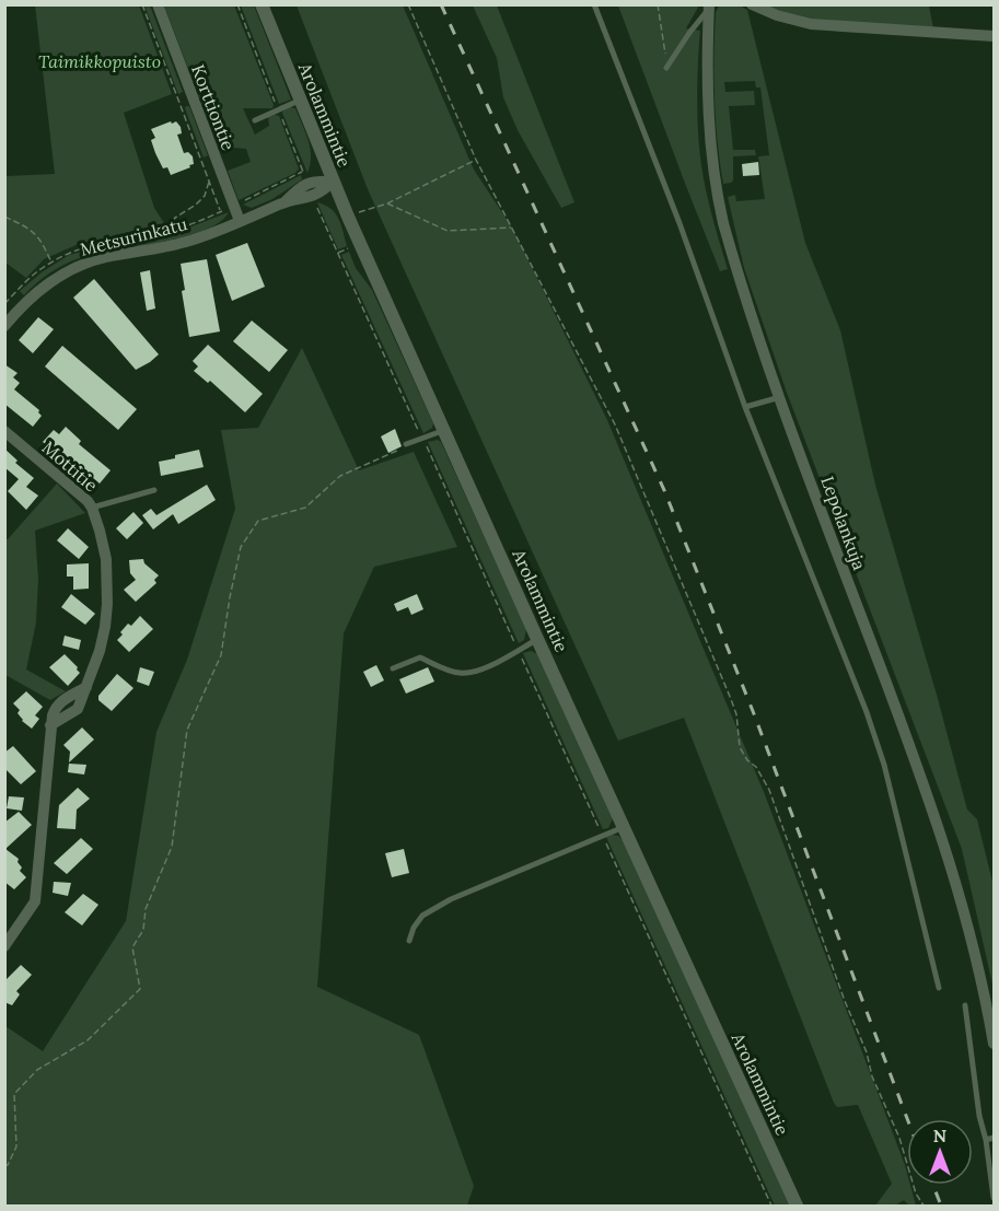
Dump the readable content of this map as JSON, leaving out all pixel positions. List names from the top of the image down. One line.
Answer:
{"streets":{"street":["Korttiontie","Arolammintie","Metsurinkatu","Mottitie","Lepolankuja"]},"crossings":[["Korttiontie","Metsurinkatu"],["Arolammintie","Metsurinkatu"]],"parks":["Taimikkopuisto"],"north":"top"}
